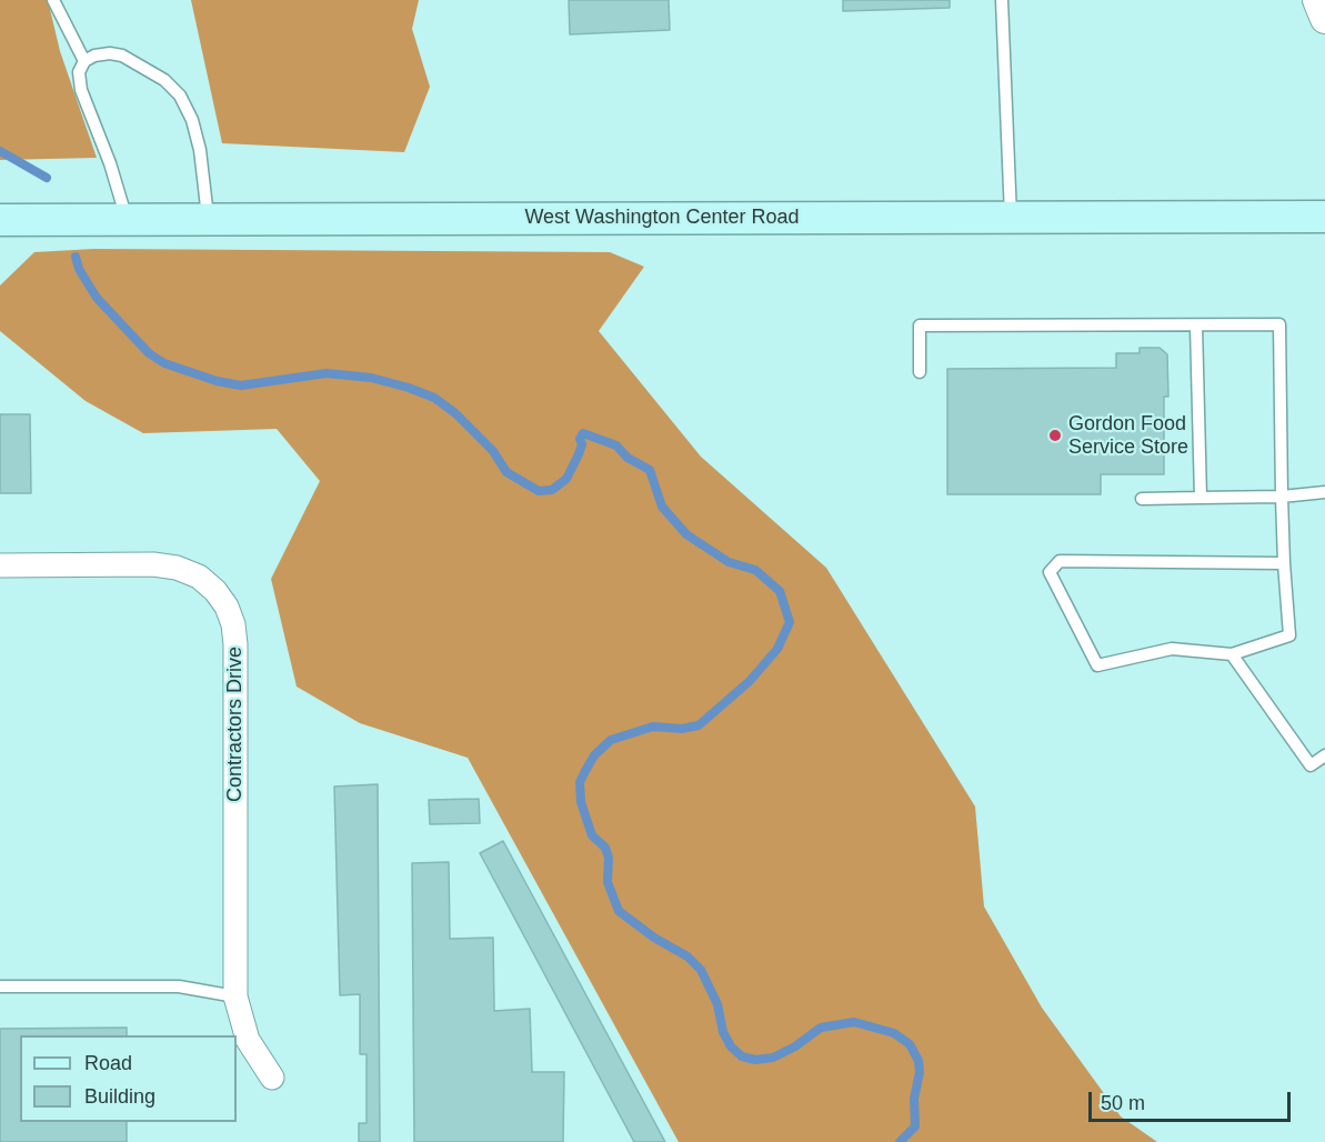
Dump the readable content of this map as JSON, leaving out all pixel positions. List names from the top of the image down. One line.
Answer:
{"streets":{"main road":["West Washington Center Road"],"street":["Contractors Drive"]},"places":["Gordon Food Service Store"],"legend":["Road","Building"],"scale_bar":"50 m"}
